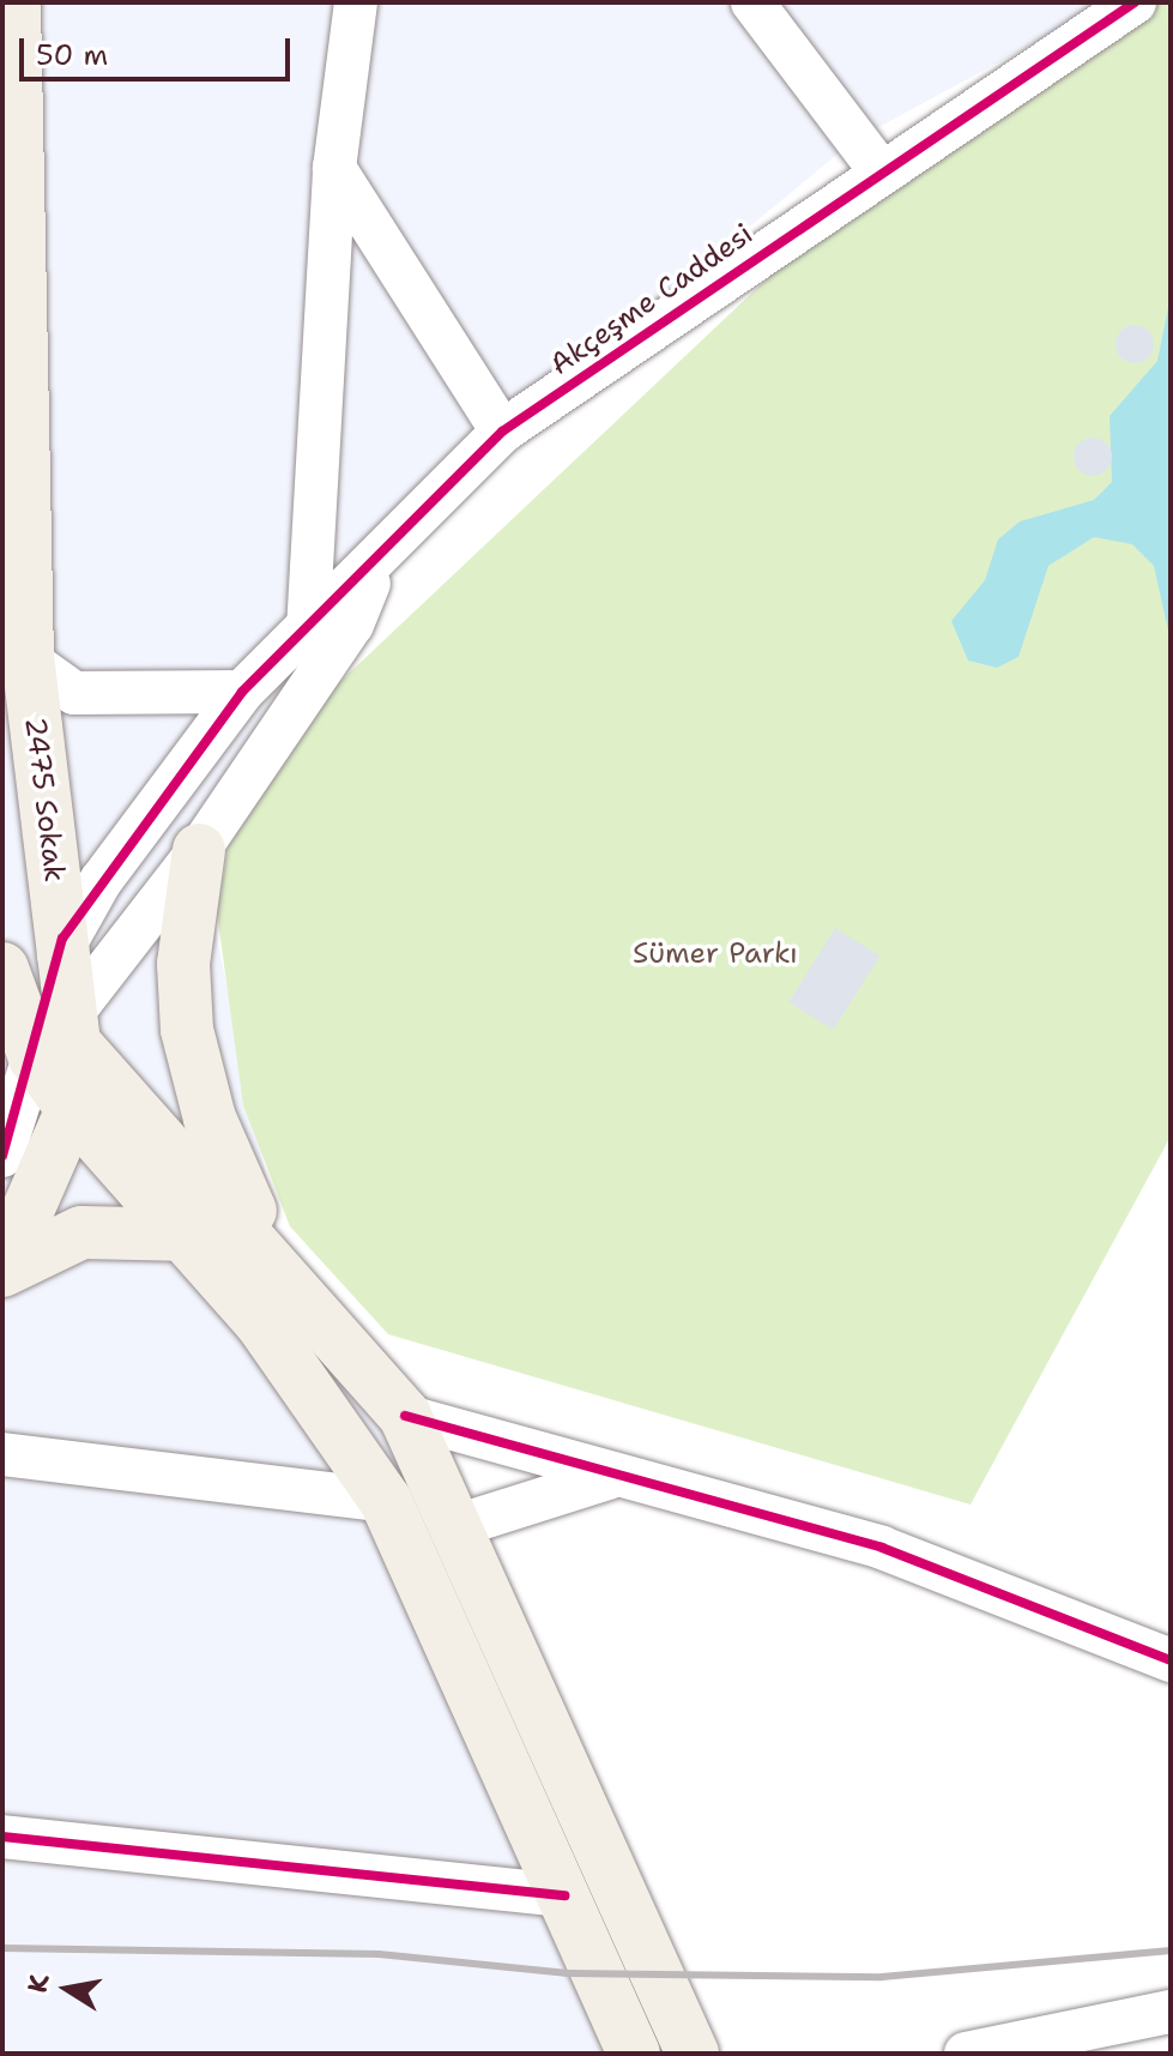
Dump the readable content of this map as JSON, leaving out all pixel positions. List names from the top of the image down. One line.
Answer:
{"streets":{"main road":["2475 Sokak"],"street":["Akçeşme Caddesi"]},"crossings":[["Akçeşme Caddesi","2475 Sokak"]],"parks":["Sümer Parkı"],"scale_bar":"50 m","north":"left"}
